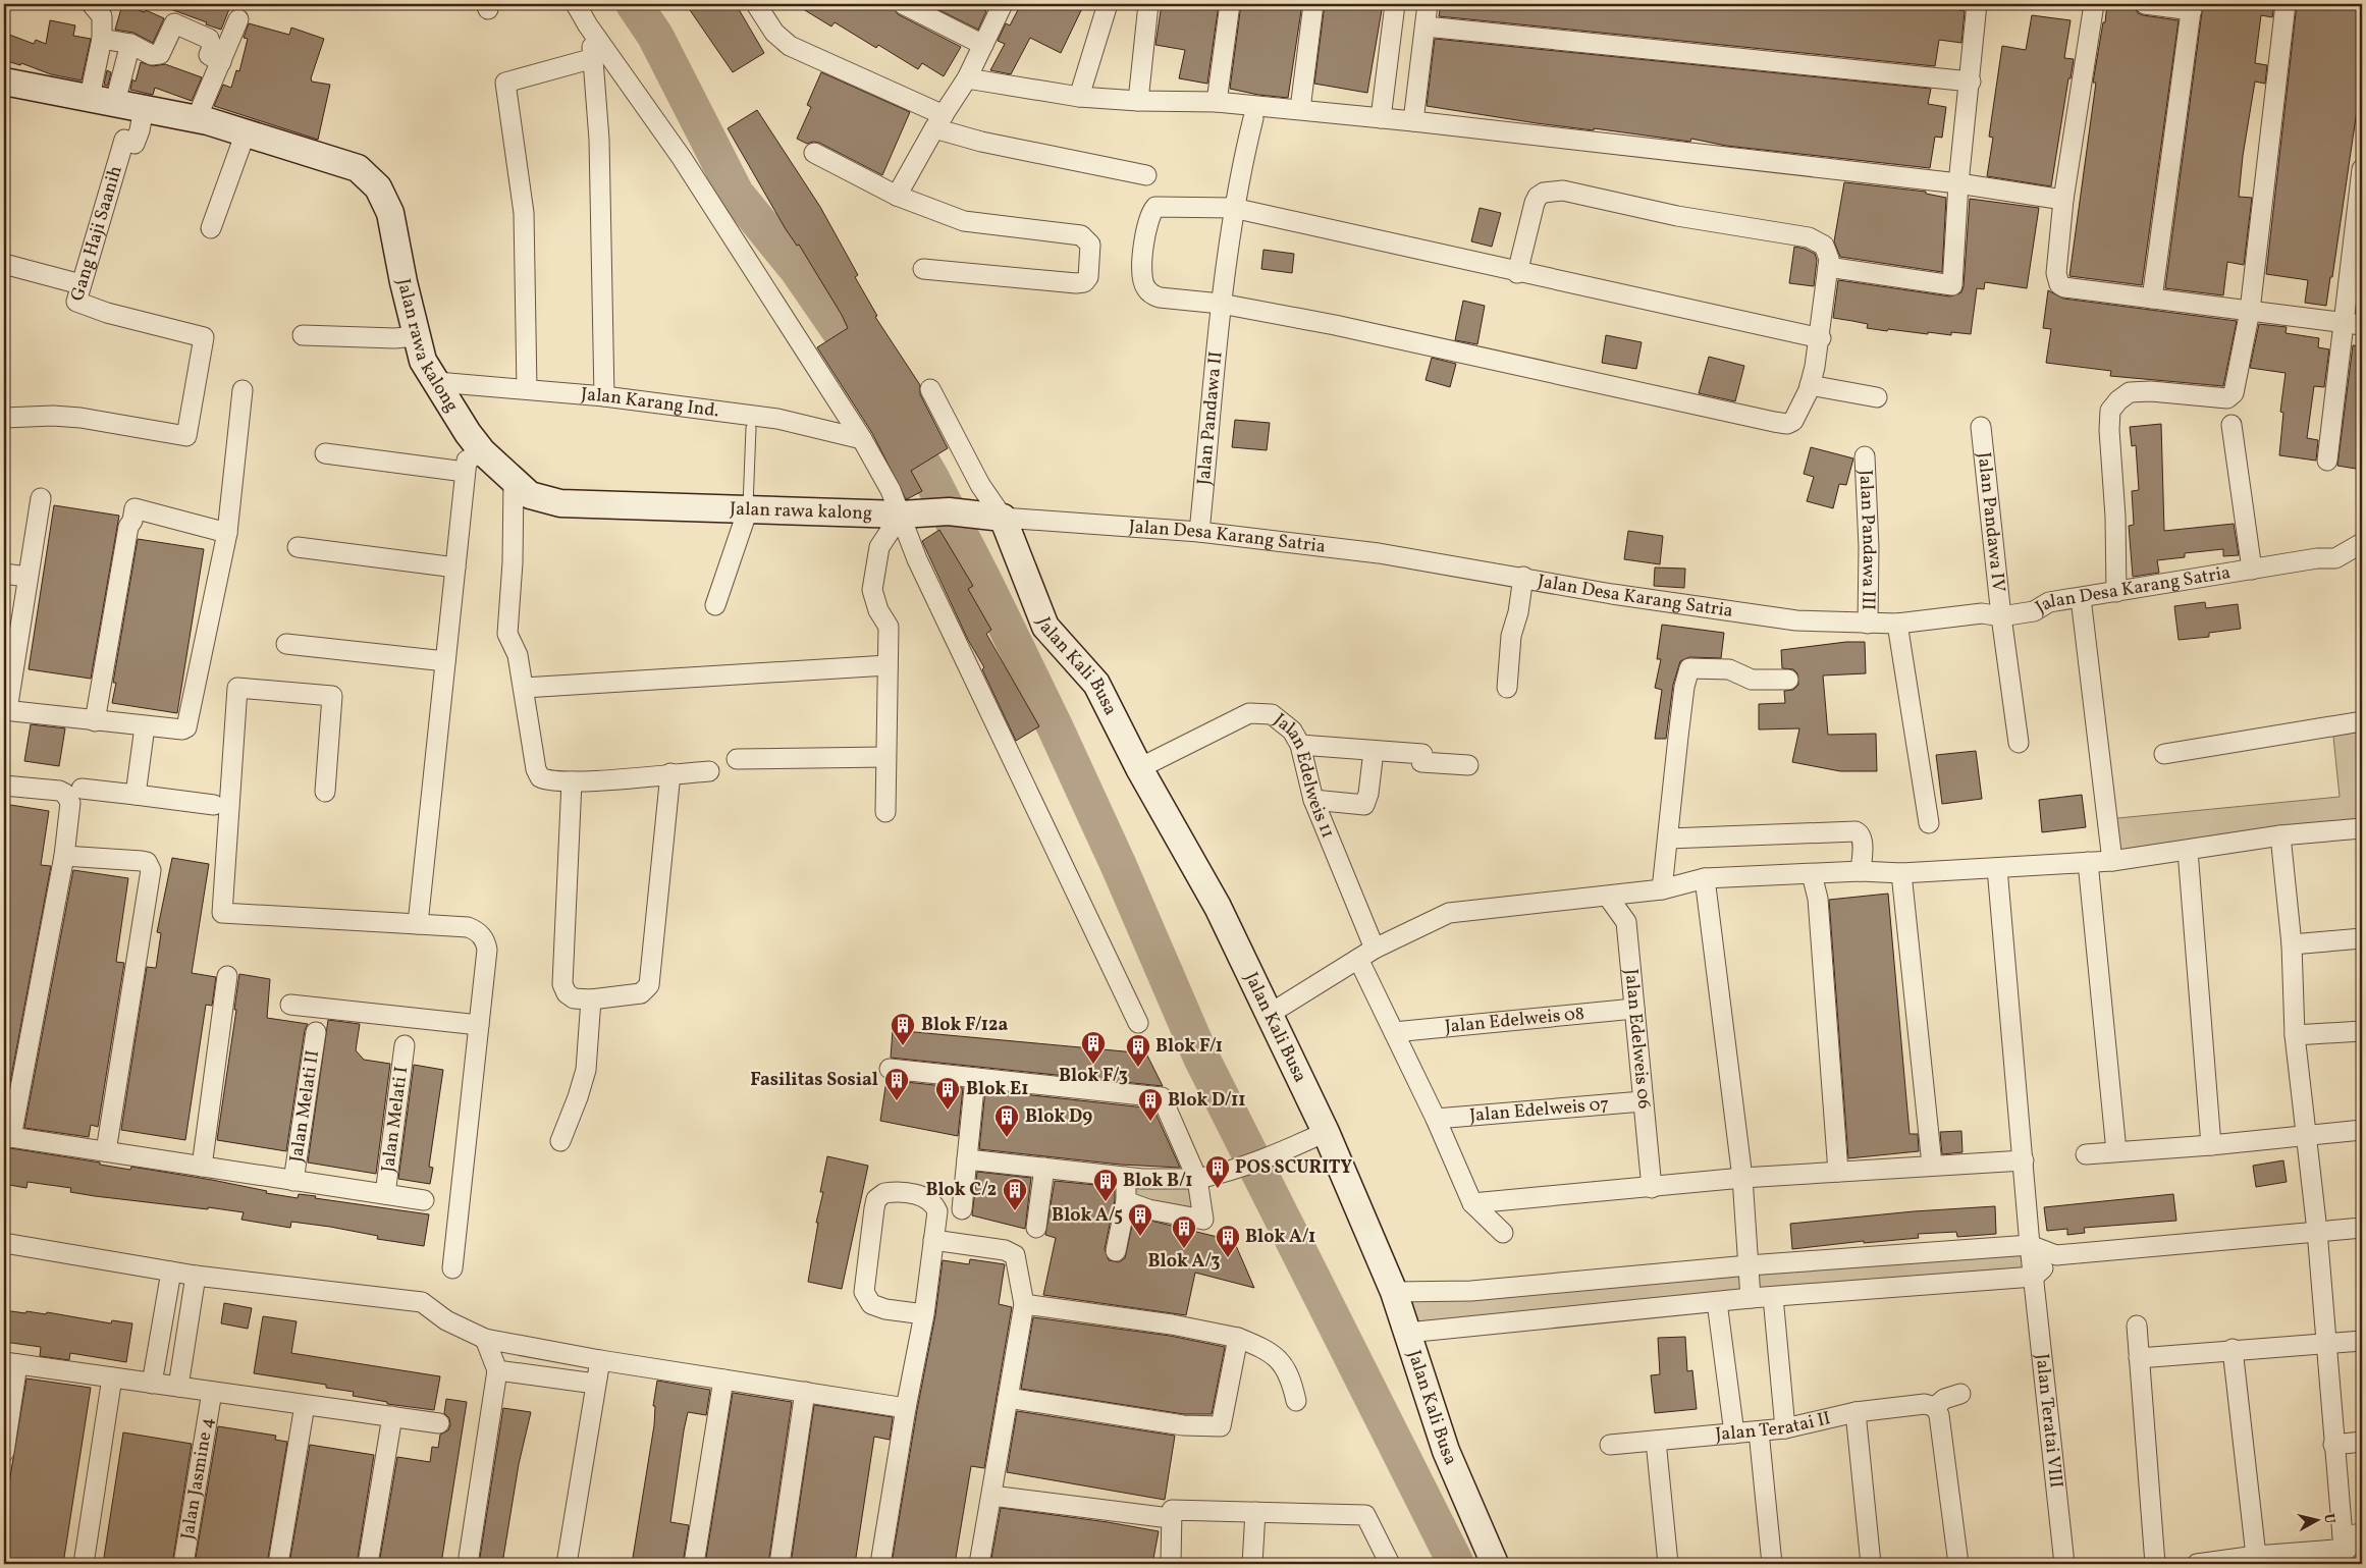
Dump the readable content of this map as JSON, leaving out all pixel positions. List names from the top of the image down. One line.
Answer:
{"streets":{"street":["Gang Haji Saanih","Jalan rawa kalong","Jalan Karang Ind.","Jalan Pandawa II","Jalan Pandawa IV","Jalan Desa Karang Satria","Jalan Pandawa III","Jalan Kali Busa","Jalan Edelweis 11","Jalan Edelweis 08","Jalan Edelweis 06","Jalan Melati II","Jalan Edelweis 07","Jalan Melati I","Jalan Teratai VIII","Jalan Teratai II","Jalan Jasmine 4"]},"crossings":[["Gang Haji Saanih","Jalan rawa kalong"],["Jalan rawa kalong","Jalan Karang Ind."],["Jalan rawa kalong","Jalan Desa Karang Satria"],["Jalan Pandawa II","Jalan Desa Karang Satria"],["Jalan Pandawa IV","Jalan Desa Karang Satria"],["Jalan Desa Karang Satria","Jalan Pandawa III"],["Jalan Desa Karang Satria","Jalan Kali Busa"],["Jalan Kali Busa","Jalan Edelweis 11"],["Jalan Edelweis 11","Jalan Edelweis 08"],["Jalan Edelweis 11","Jalan Edelweis 07"],["Jalan Edelweis 08","Jalan Edelweis 06"],["Jalan Edelweis 06","Jalan Edelweis 07"]],"places":{"building":["Blok F/12a","Blok F/3","Blok F/1","Fasilitas Sosial","Blok E1","Blok D/11","Blok D9","POS SCURITY","Blok B/1","Blok C/2","Blok A/5","Blok A/3","Blok A/1"]},"north":"right"}
